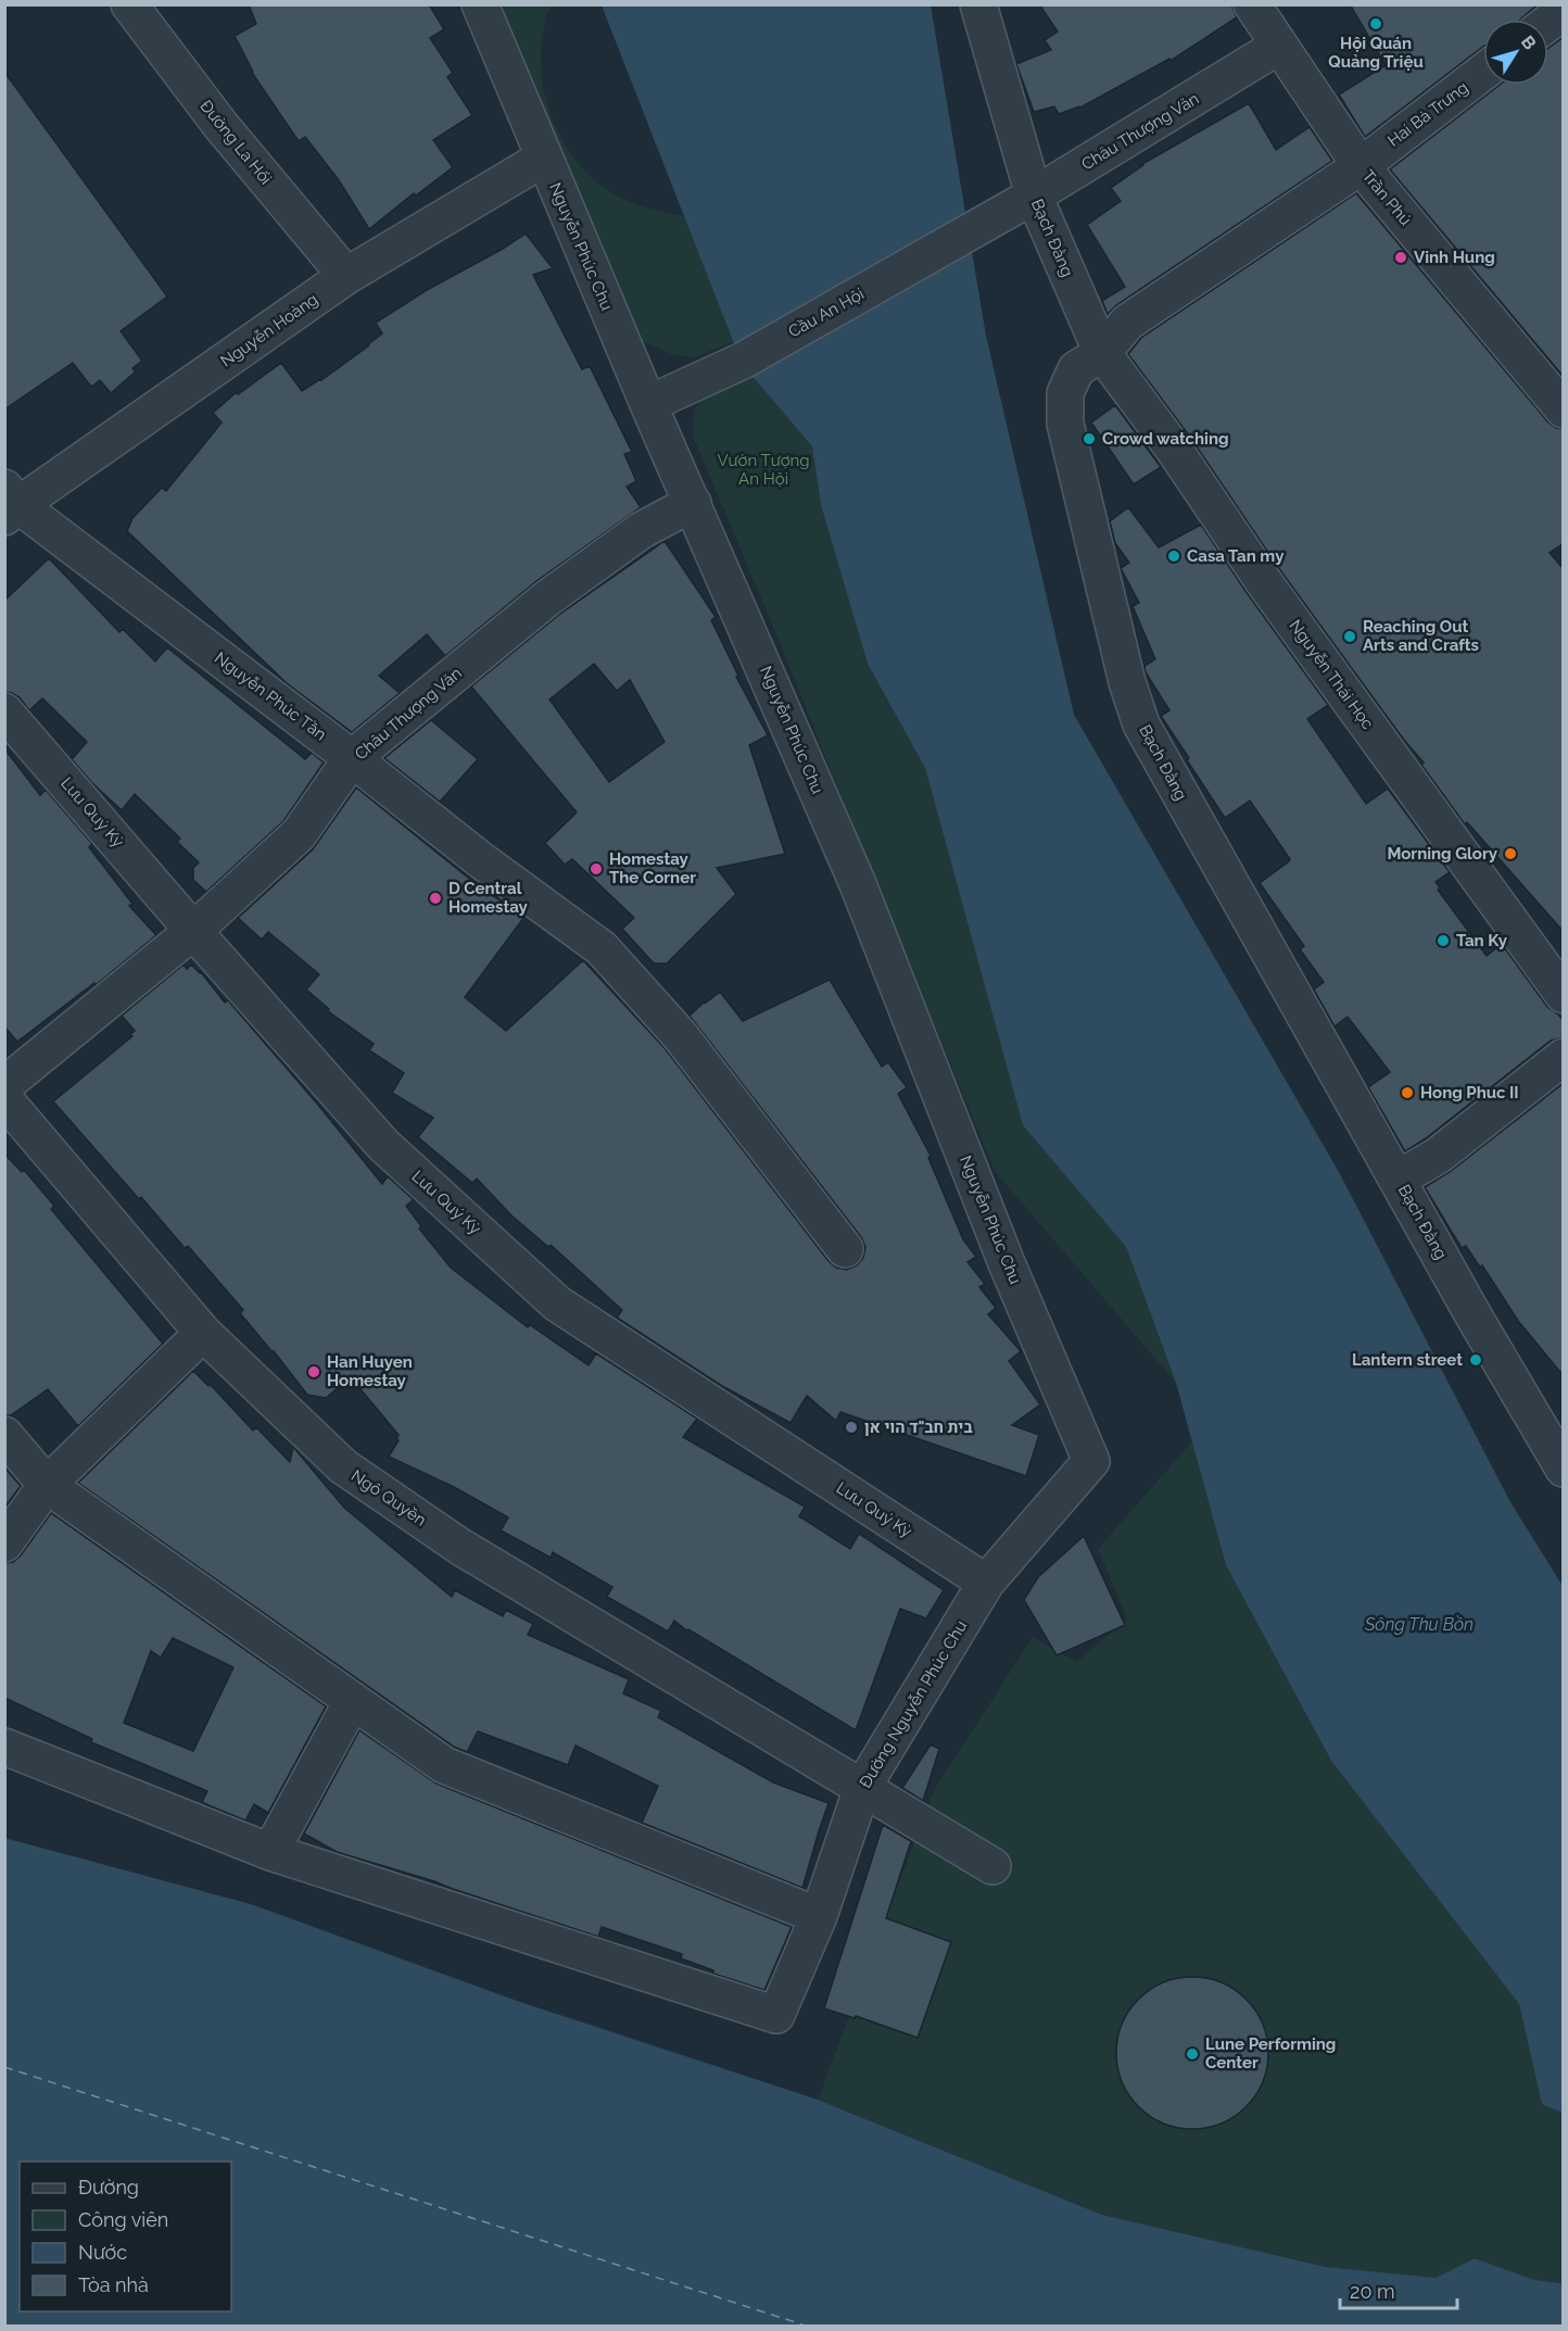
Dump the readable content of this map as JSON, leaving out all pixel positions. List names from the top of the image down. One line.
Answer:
{"streets":{"street":["Hai Bà Trưng","Châu Thượng Văn","Đường La Hối","Trần Phú","Bạch Đằng","Nguyễn Phúc Chu","Cầu An Hội","Nguyễn Hoàng","Nguyễn Thái Học","Nguyễn Phúc Tần","Lưu Quý Kỳ","Ngô Quyền","Đường Nguyễn Phúc Chu"]},"crossings":[["Hai Bà Trưng","Trần Phú"],["Hai Bà Trưng","Bạch Đằng"],["Hai Bà Trưng","Nguyễn Thái Học"],["Châu Thượng Văn","Trần Phú"],["Châu Thượng Văn","Bạch Đằng"],["Châu Thượng Văn","Nguyễn Phúc Chu"],["Châu Thượng Văn","Cầu An Hội"],["Châu Thượng Văn","Nguyễn Phúc Tần"],["Châu Thượng Văn","Lưu Quý Kỳ"],["Đường La Hối","Nguyễn Hoàng"],["Bạch Đằng","Nguyễn Thái Học"],["Nguyễn Phúc Chu","Cầu An Hội"],["Nguyễn Phúc Chu","Nguyễn Hoàng"],["Nguyễn Phúc Chu","Đường Nguyễn Phúc Chu"],["Nguyễn Hoàng","Nguyễn Phúc Tần"],["Lưu Quý Kỳ","Đường Nguyễn Phúc Chu"],["Ngô Quyền","Đường Nguyễn Phúc Chu"]],"water":["Sông Thu Bồn"],"parks":["Vườn Tượng An Hội"],"places":["Hội Quán Quảng Triệu","Vinh Hung","Crowd watching","Casa Tan my","Reaching Out Arts and Crafts","Morning Glory","Homestay The Corner","D Central Homestay","Tan Ky","Hong Phuc II","Lantern street","Han Huyen Homestay","בית חב\"ד הוי אן","Lune Performing Center"],"legend":["Đường","Công viên","Nước","Tòa nhà"],"scale_bar":"20 m","north":"top right"}
